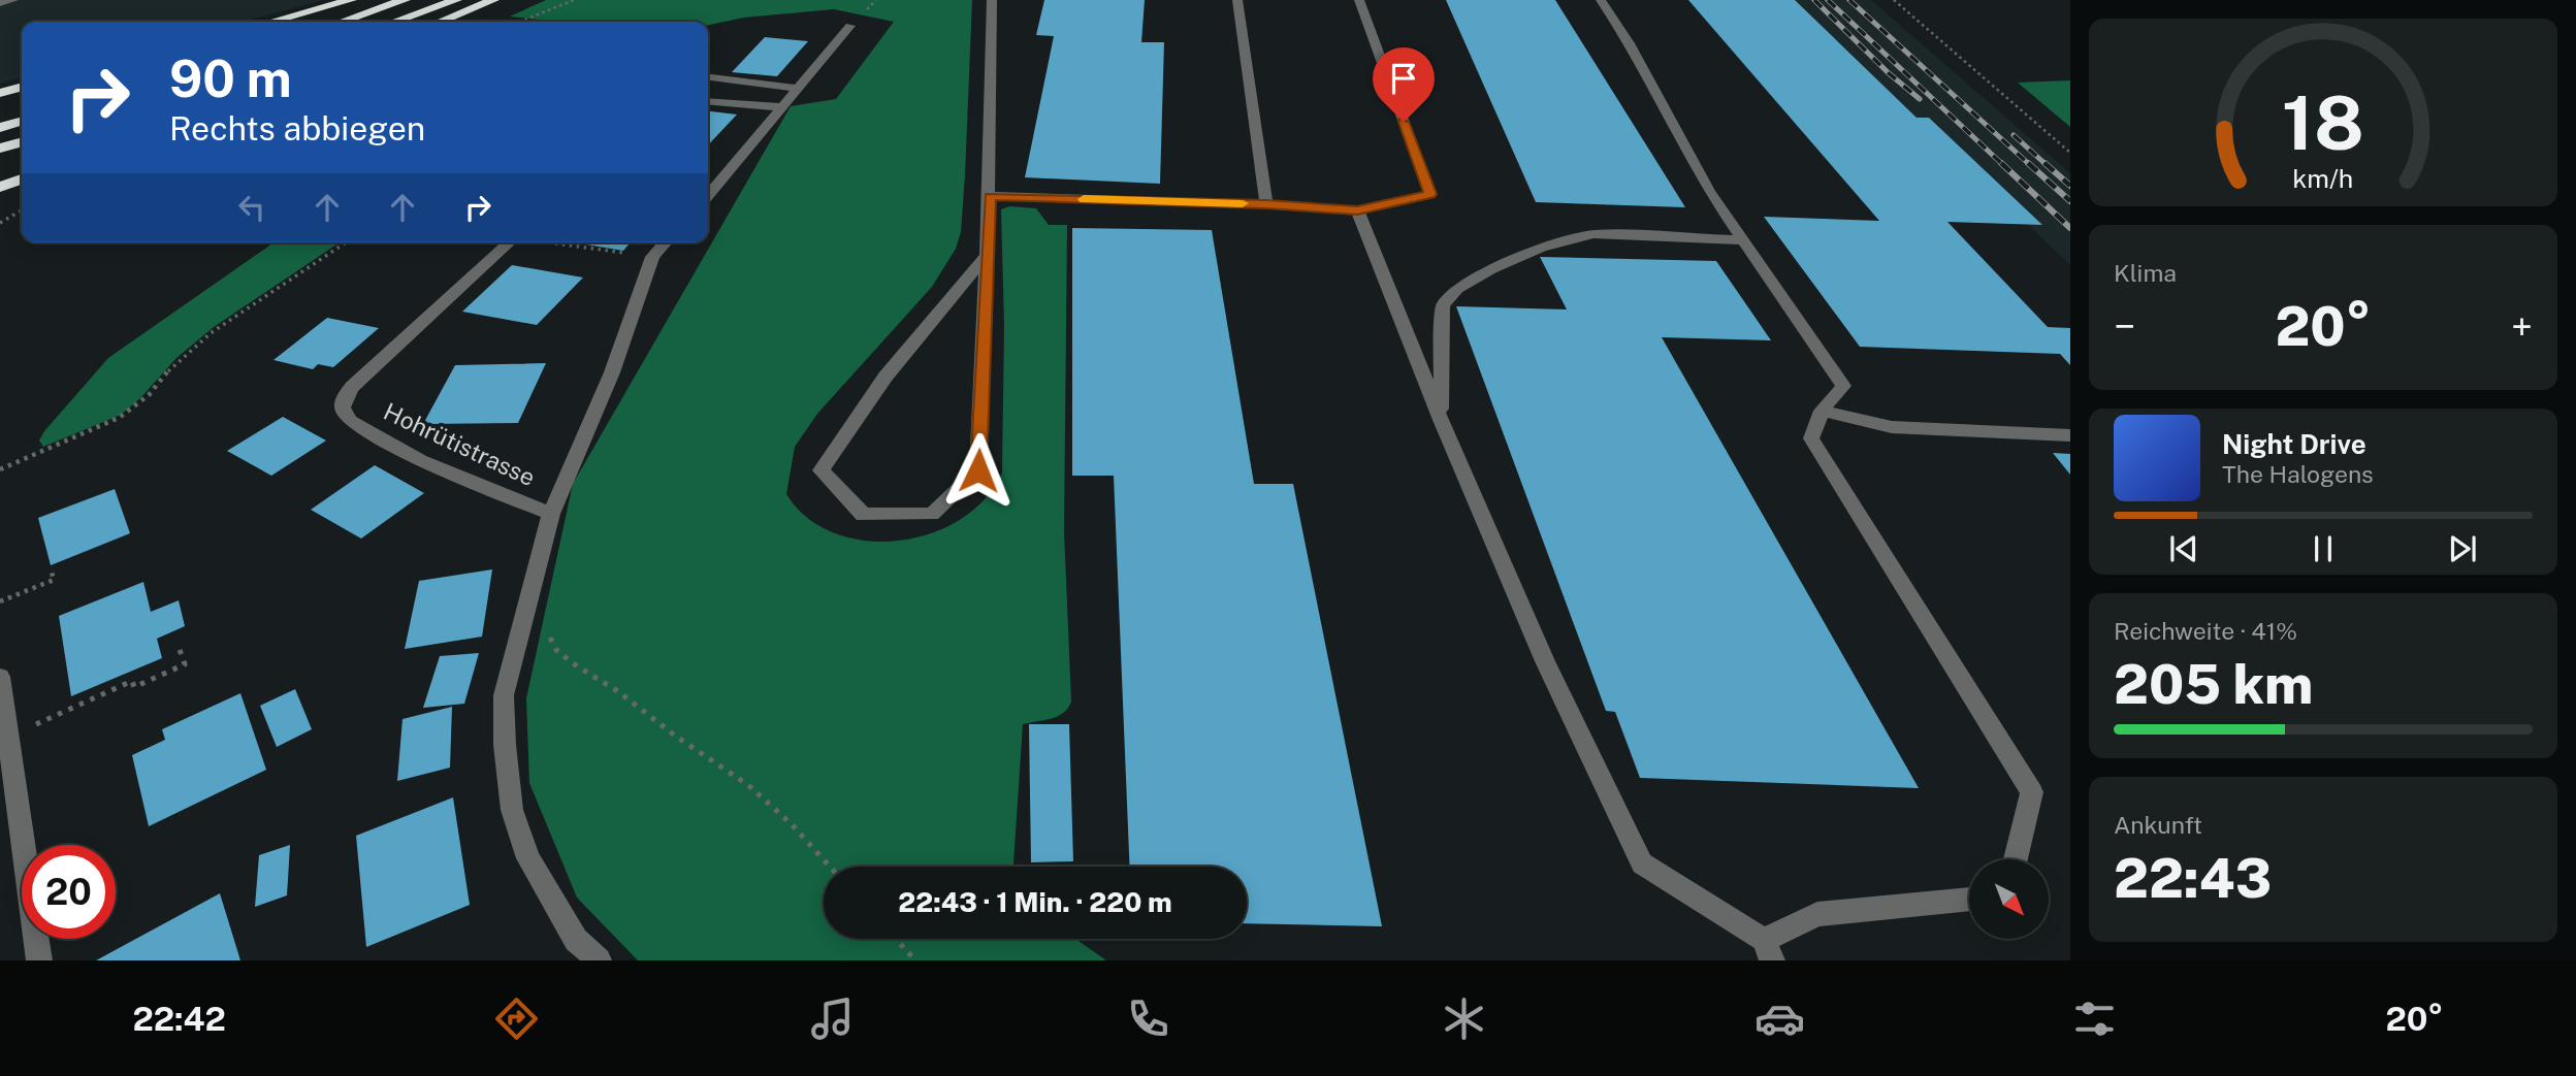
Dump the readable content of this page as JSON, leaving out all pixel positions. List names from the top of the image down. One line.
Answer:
{"streets":{"street":["Hohrütistrasse"]},"north":"bottom right","page":{"turn":["90 m","Rechts abbiegen"],"tile":["Klima",["Reichweite · 41%","205 km"],["Ankunft","22:43"]],"heat":["−","20°","+"],"song":["Night Drive","The Halogens"],"limit":"20","trip":"22:43 · 1 Min. · 220 m","tabs":["22:42","20°"],"gauge":["18","km/h"]}}
